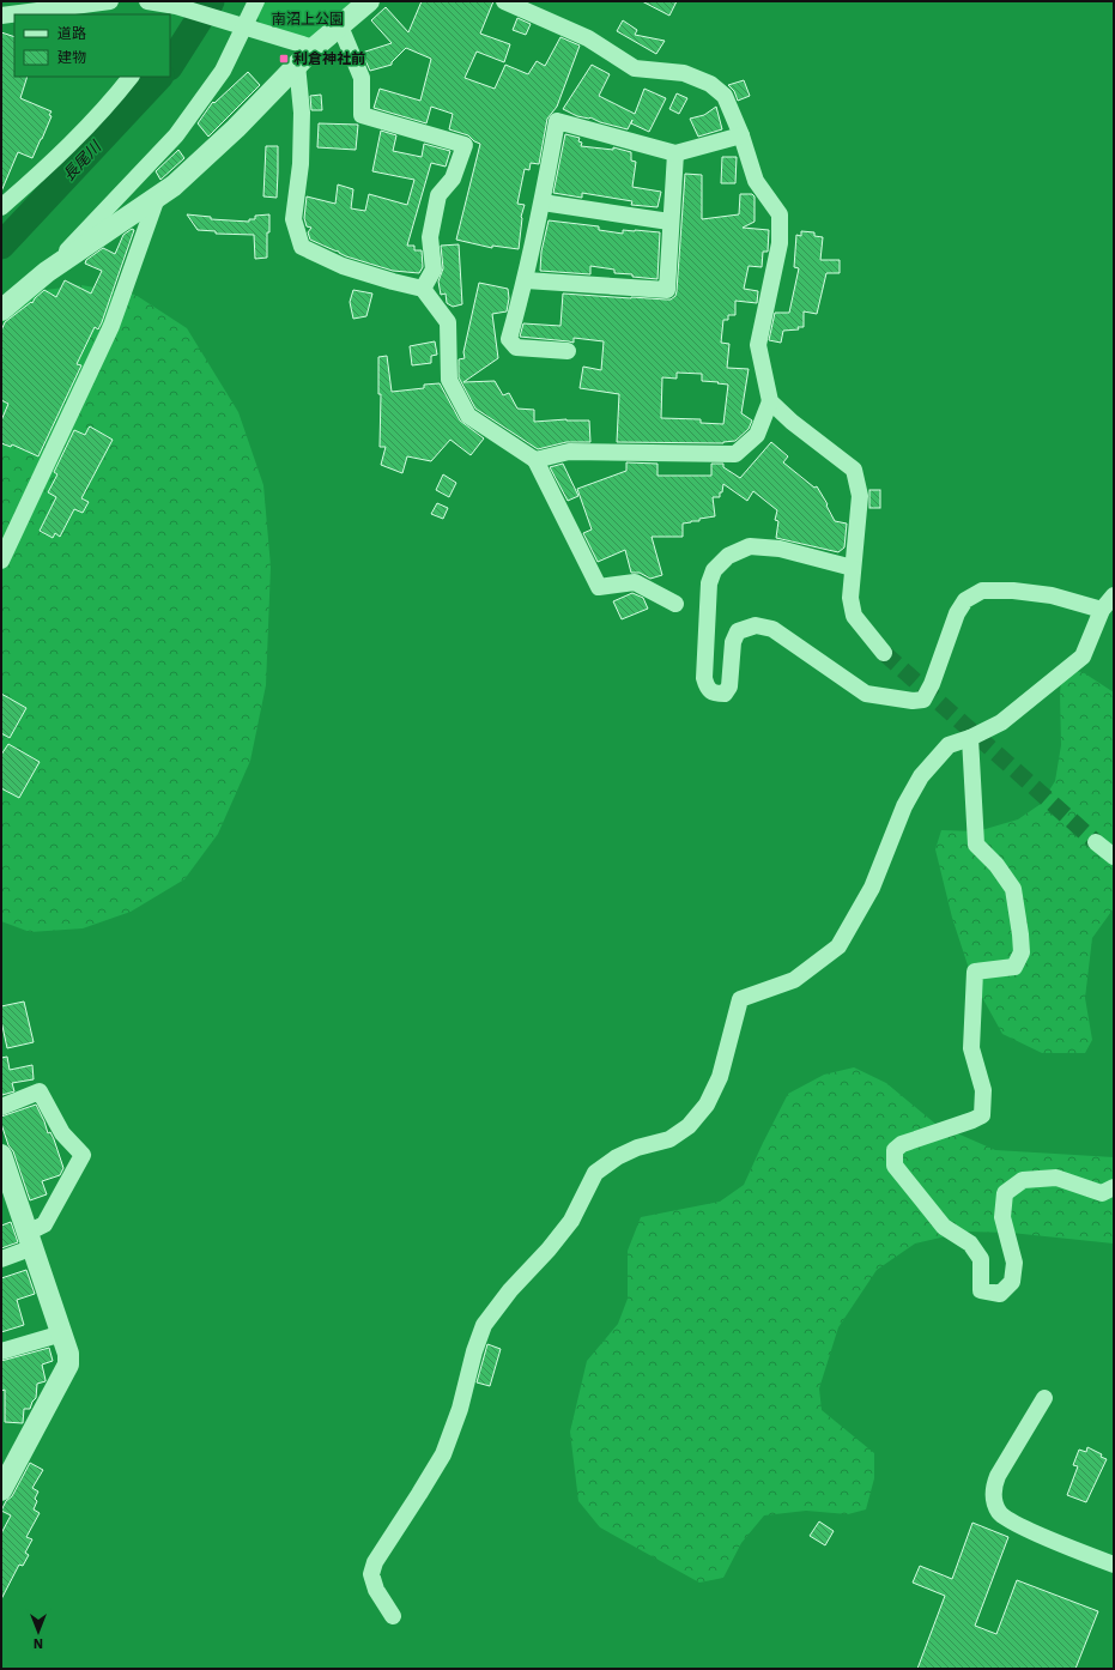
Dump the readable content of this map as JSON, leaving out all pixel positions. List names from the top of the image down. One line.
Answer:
{"water":["長尾川"],"parks":["南沼上公園"],"places":{"transit":["利倉神社前"]},"legend":["道路","建物"],"north":"bottom"}
